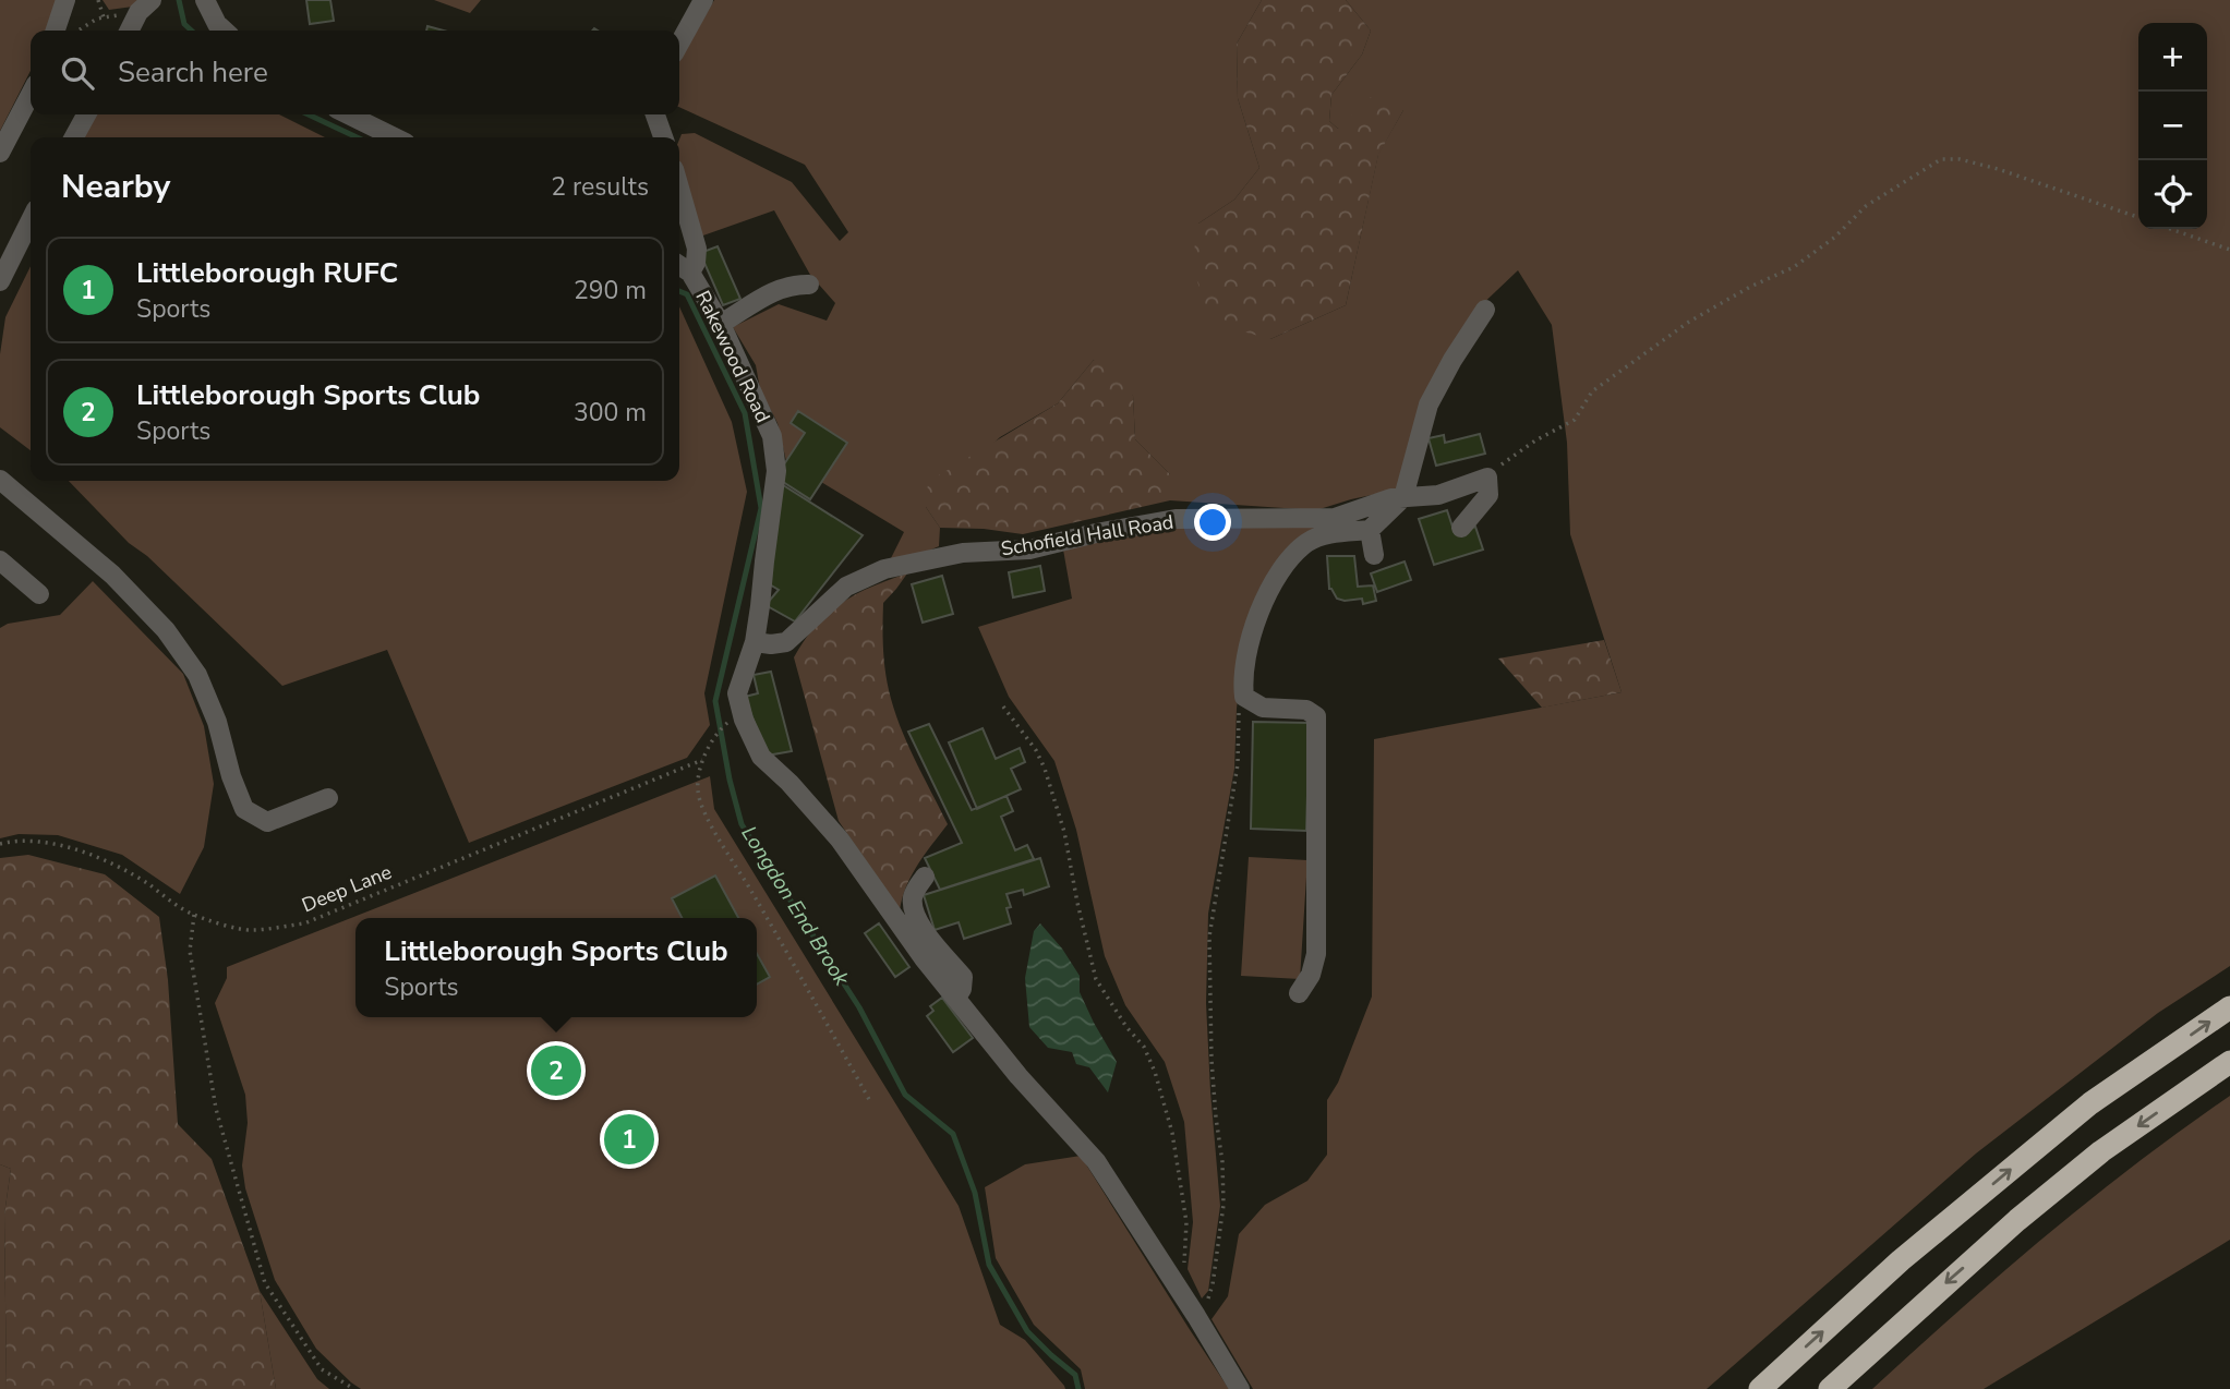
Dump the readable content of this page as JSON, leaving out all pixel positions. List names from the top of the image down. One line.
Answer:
{"streets":{"street":["Rakewood Road","Schofield Hall Road"],"path":["Deep Lane"]},"crossings":[["Rakewood Road","Schofield Hall Road"]],"water":["Longdon End Brook"],"page":{"map_buttons":["+","−"],"search":"Search here","heading":["Nearby","2 results"],"list":[{"mark":"1","name":"Littleborough RUFC","note":"Sports","value":"290 m"},{"mark":"2","name":"Littleborough Sports Club","note":"Sports","value":"300 m"}],"popup":["Littleborough Sports Club","Sports"],"pins":["2","1"]}}
